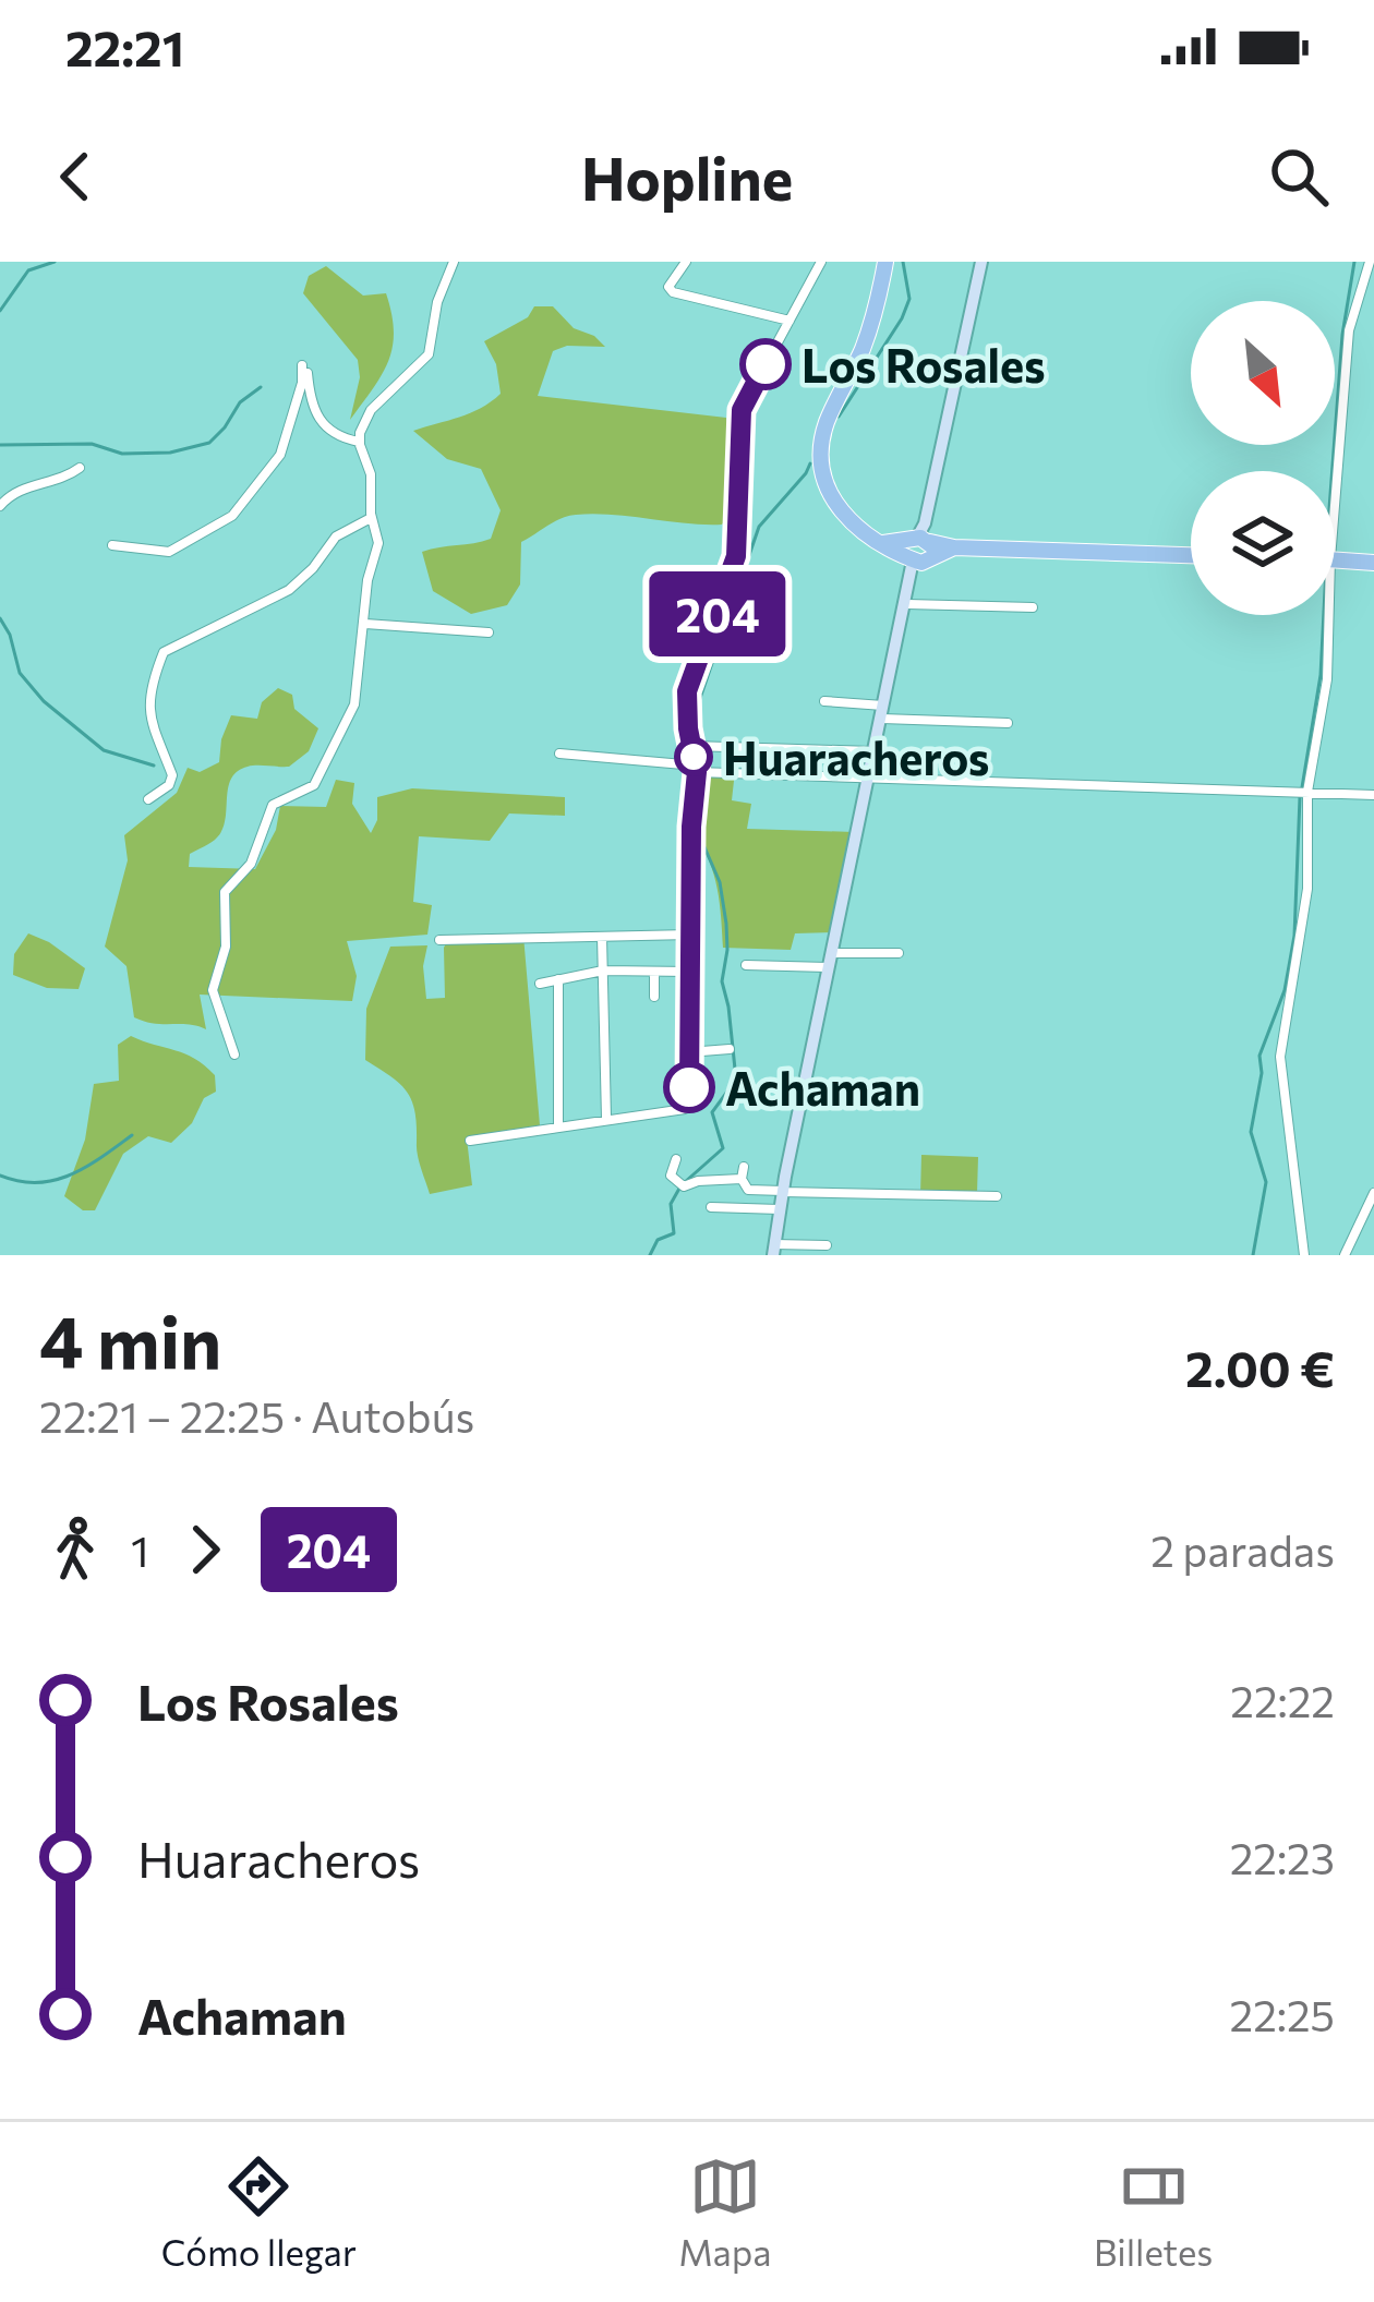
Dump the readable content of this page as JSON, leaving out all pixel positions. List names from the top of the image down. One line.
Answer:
{"places":["Los Rosales","Huaracheros","Achaman"],"lines":["bus line 204"],"north":"bottom right","page":{"status":"22:21","header":"Hopline","on_map":"204","heading":["4 min","22:21 – 22:25 · Autobús","2.00 €"],"legs":["1","204","2 paradas"],"list":[{"name":"Los Rosales","value":"22:22"},{"name":"Huaracheros","value":"22:23"},{"name":"Achaman","value":"22:25"}],"tabs":["Cómo llegar","Mapa","Billetes"]}}
